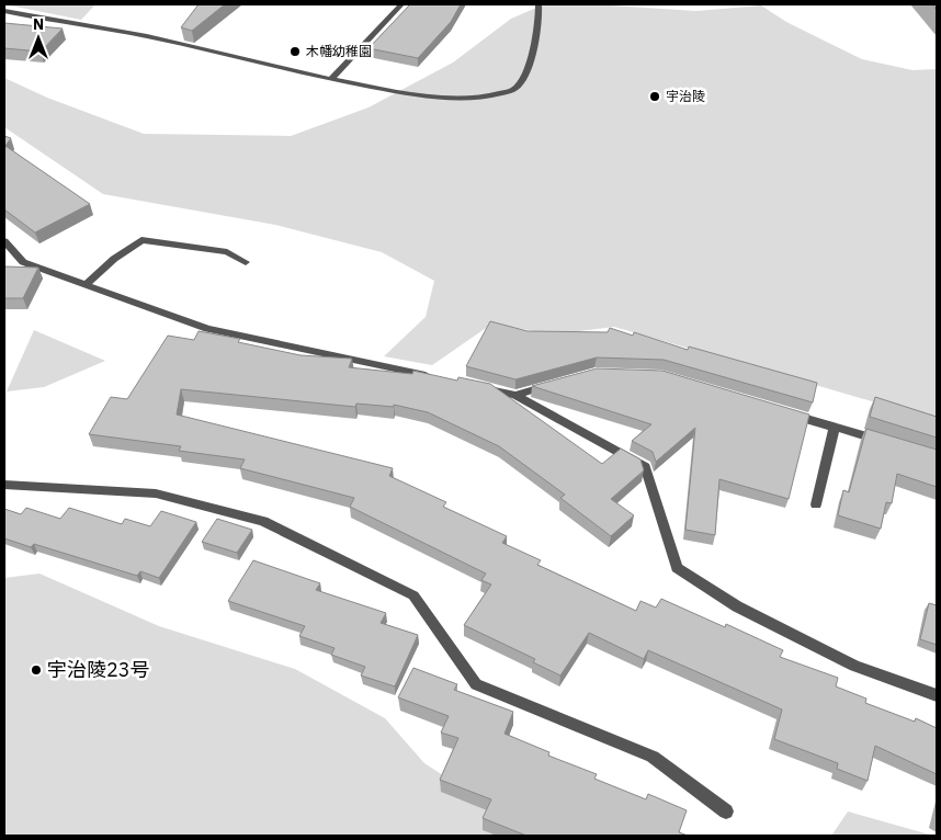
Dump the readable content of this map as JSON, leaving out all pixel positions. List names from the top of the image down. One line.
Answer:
{"places":["木幡幼稚園","宇治陵","宇治陵23号"],"north":"top"}
